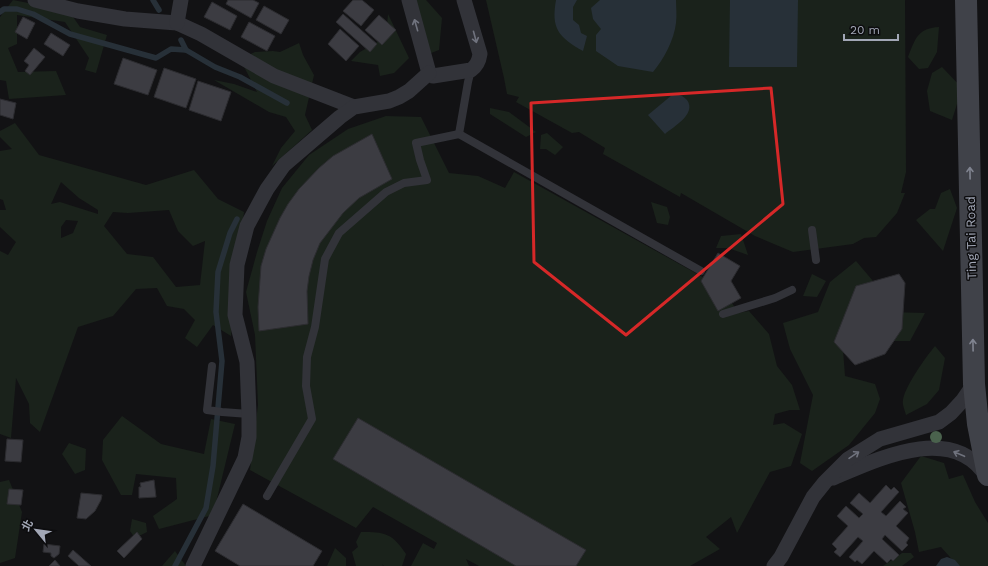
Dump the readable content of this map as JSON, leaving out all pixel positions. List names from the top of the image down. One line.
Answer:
{"streets":{"main road":["Ting Tai Road"]},"one_way":["Ting Tai Road"],"scale_bar":"20 m","north":"top left"}
